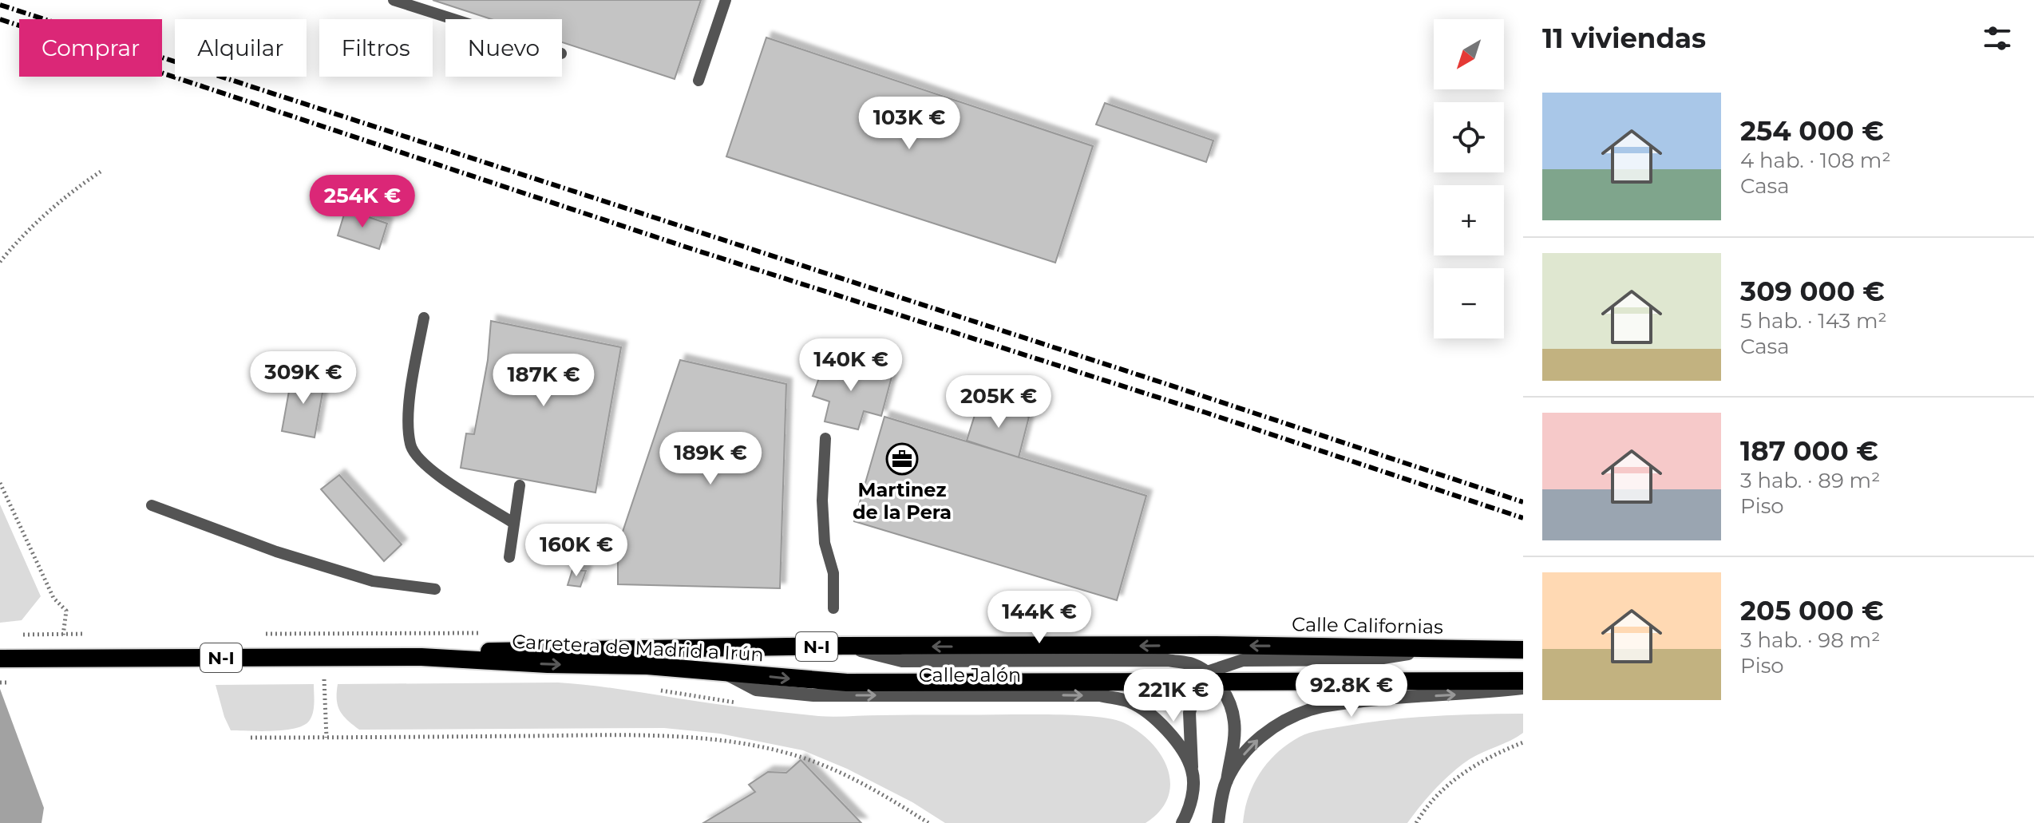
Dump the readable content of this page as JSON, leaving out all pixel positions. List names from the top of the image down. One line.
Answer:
{"streets":{"highway":["Calle Californias","N-I","Carretera de Madrid a Irún"],"street":["Calle Jalón"]},"crossings":[["Calle Californias","Carretera de Madrid a Irún"],["Carretera de Madrid a Irún","Calle Jalón"]],"one_way":["Calle Jalón"],"places":{"office":["Martinez de la Pera"]},"north":"bottom left","page":{"heading":"11 viviendas","map_buttons":["+","−"],"chip":["Comprar","Alquilar","Filtros","Nuevo"],"list":[{"name":"254 000 €","note":"4 hab. · 108 m² · Casa"},{"name":"309 000 €","note":"5 hab. · 143 m² · Casa"},{"name":"187 000 €","note":"3 hab. · 89 m² · Piso"},{"name":"205 000 €","note":"3 hab. · 98 m² · Piso"}],"price":["103K €","254K €","140K €","309K €","187K €","205K €","189K €","160K €","144K €","92.8K €","221K €"]}}
